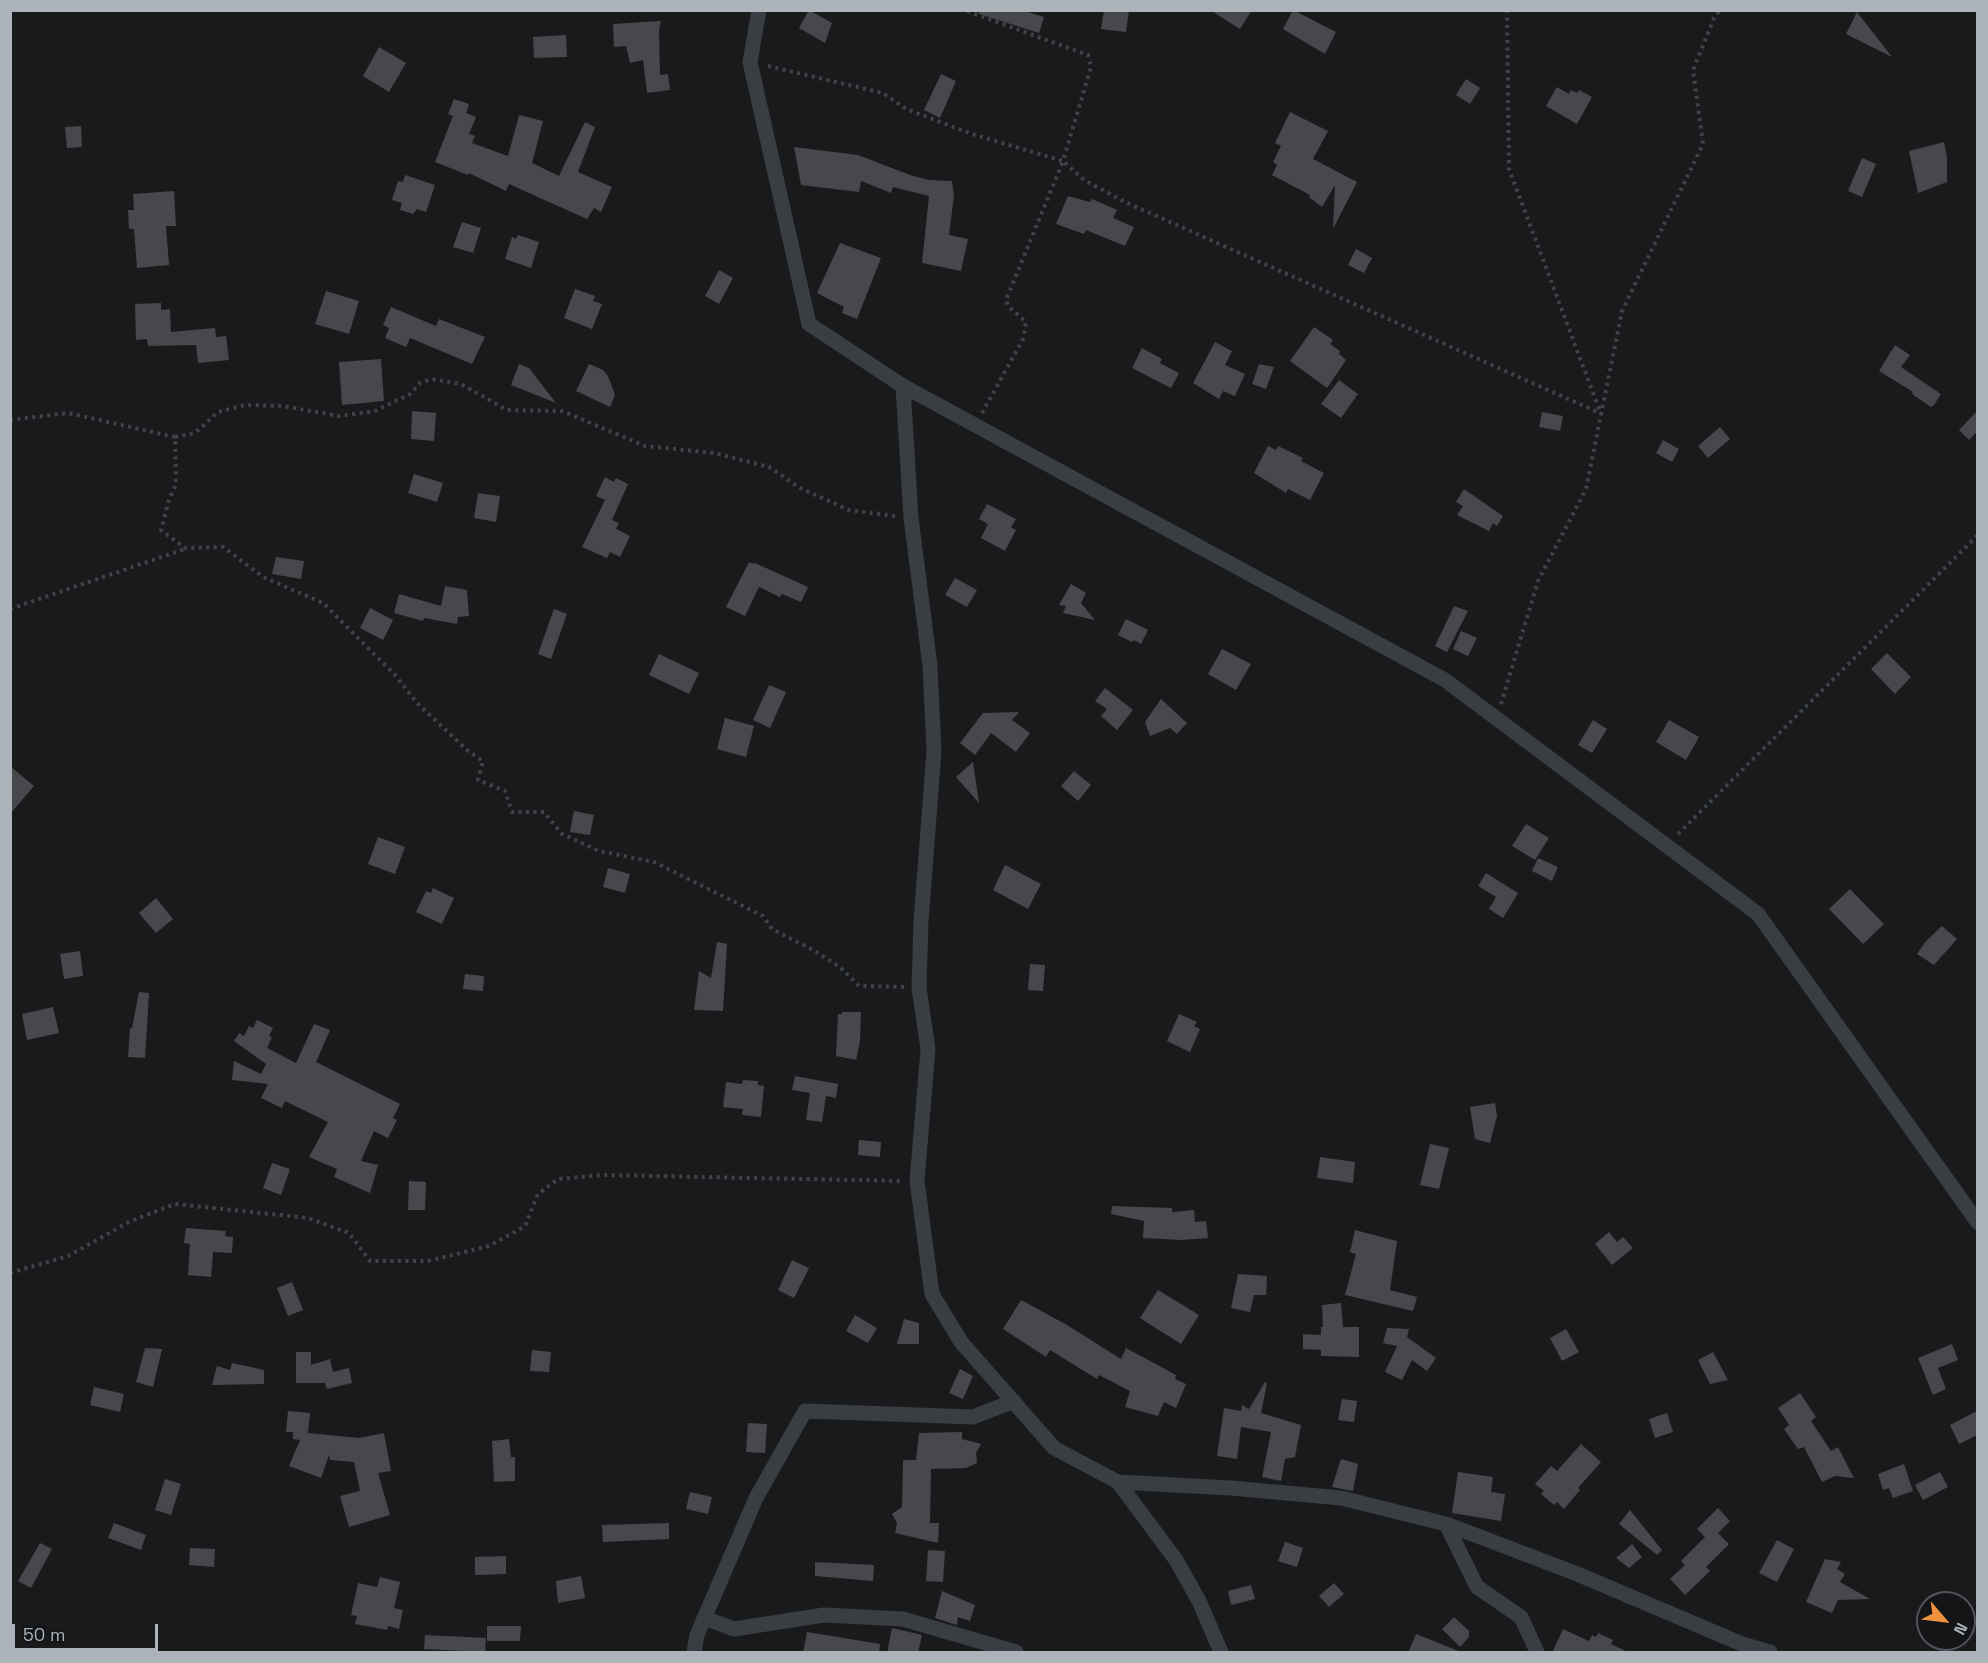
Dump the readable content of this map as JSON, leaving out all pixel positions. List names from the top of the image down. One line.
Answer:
{"scale_bar":"50 m","north":"bottom right"}
